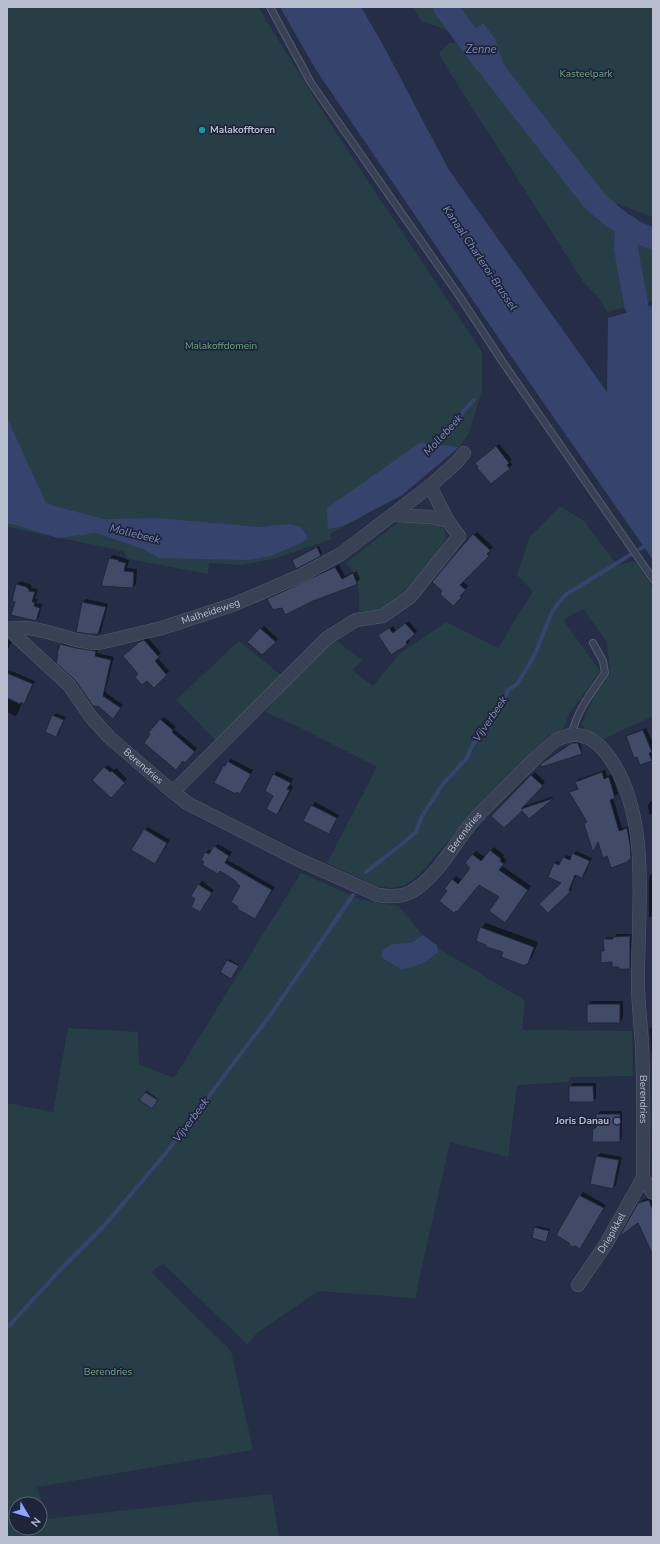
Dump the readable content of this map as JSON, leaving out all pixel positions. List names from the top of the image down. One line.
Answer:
{"streets":{"street":["Malheideweg","Berendries","Driepikkel"]},"crossings":[["Malheideweg","Berendries"],["Berendries","Driepikkel"]],"water":["Zenne","Kanaal Charleroi-Brussel","Mollebeek","Vijverbeek"],"parks":["Kasteelpark","Malakoffdomein","Berendries"],"places":["Malakofftoren","Joris Danau"],"north":"bottom right"}
